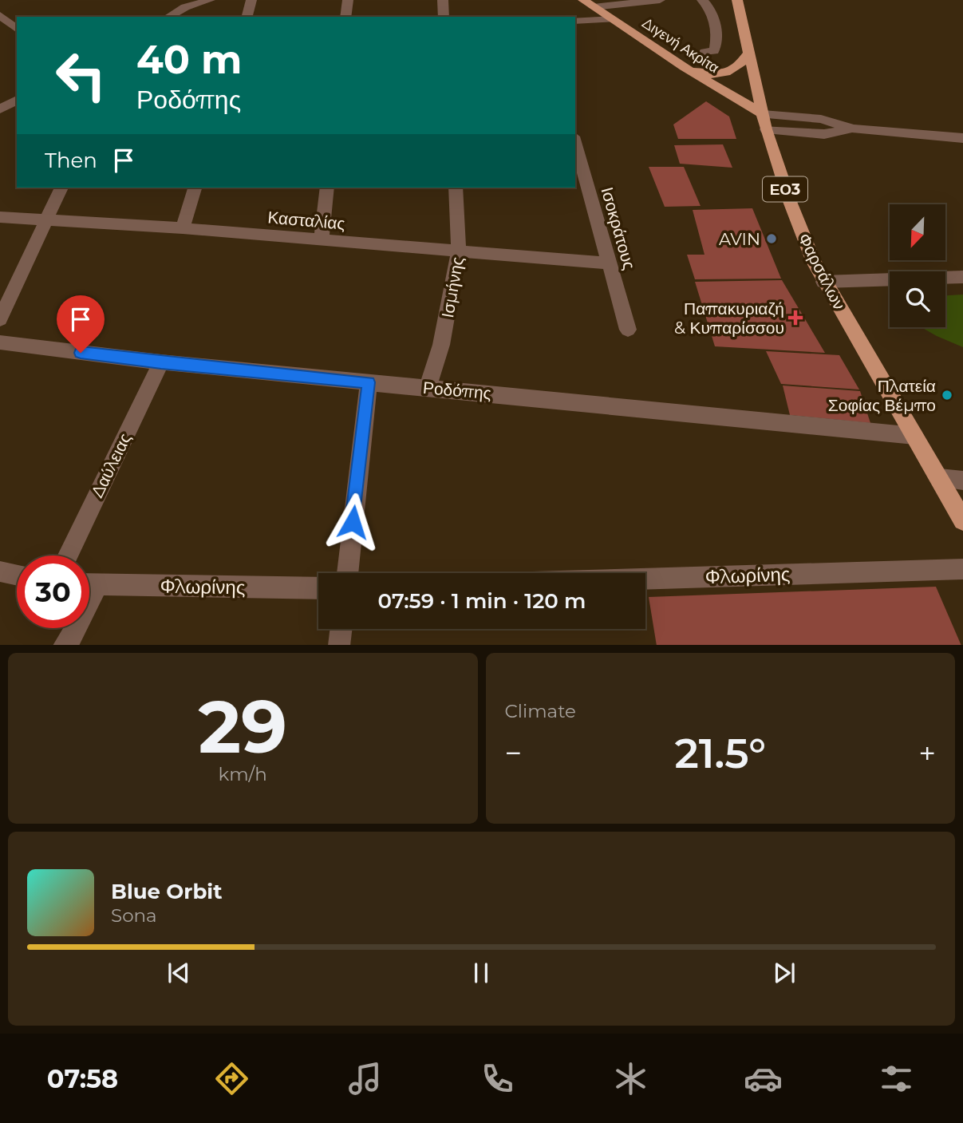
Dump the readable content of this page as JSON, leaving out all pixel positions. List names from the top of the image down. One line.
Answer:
{"streets":{"main road":["Διγενή Ακρίτα","ΕΟ3","Φαρσάλων"],"street":["Κασταλίας","Ισοκράτους","Ισμήνης","Ροδόπης","Δαύλειας","Φλωρίνης"]},"crossings":[["Διγενή Ακρίτα","Φαρσάλων"],["Κασταλίας","Ισοκράτους"],["Κασταλίας","Ισμήνης"],["Φαρσάλων","Ροδόπης"],["Ισμήνης","Ροδόπης"],["Ροδόπης","Δαύλειας"]],"places":{"other":["AVIN","Πλατεία Σοφίας Βέμπο"],"health":["Παπακυριαζή & Κυπαρίσσου"]},"north":"bottom left","page":{"turn":["40 m","Ροδόπης"],"then":"Then","limit":"30","trip":"07:59 · 1 min · 120 m","tile":[["29","km/h"],"Climate"],"heat":["−","21.5°","+"],"song":["Blue Orbit","Sona"],"tabs":"07:58"}}
